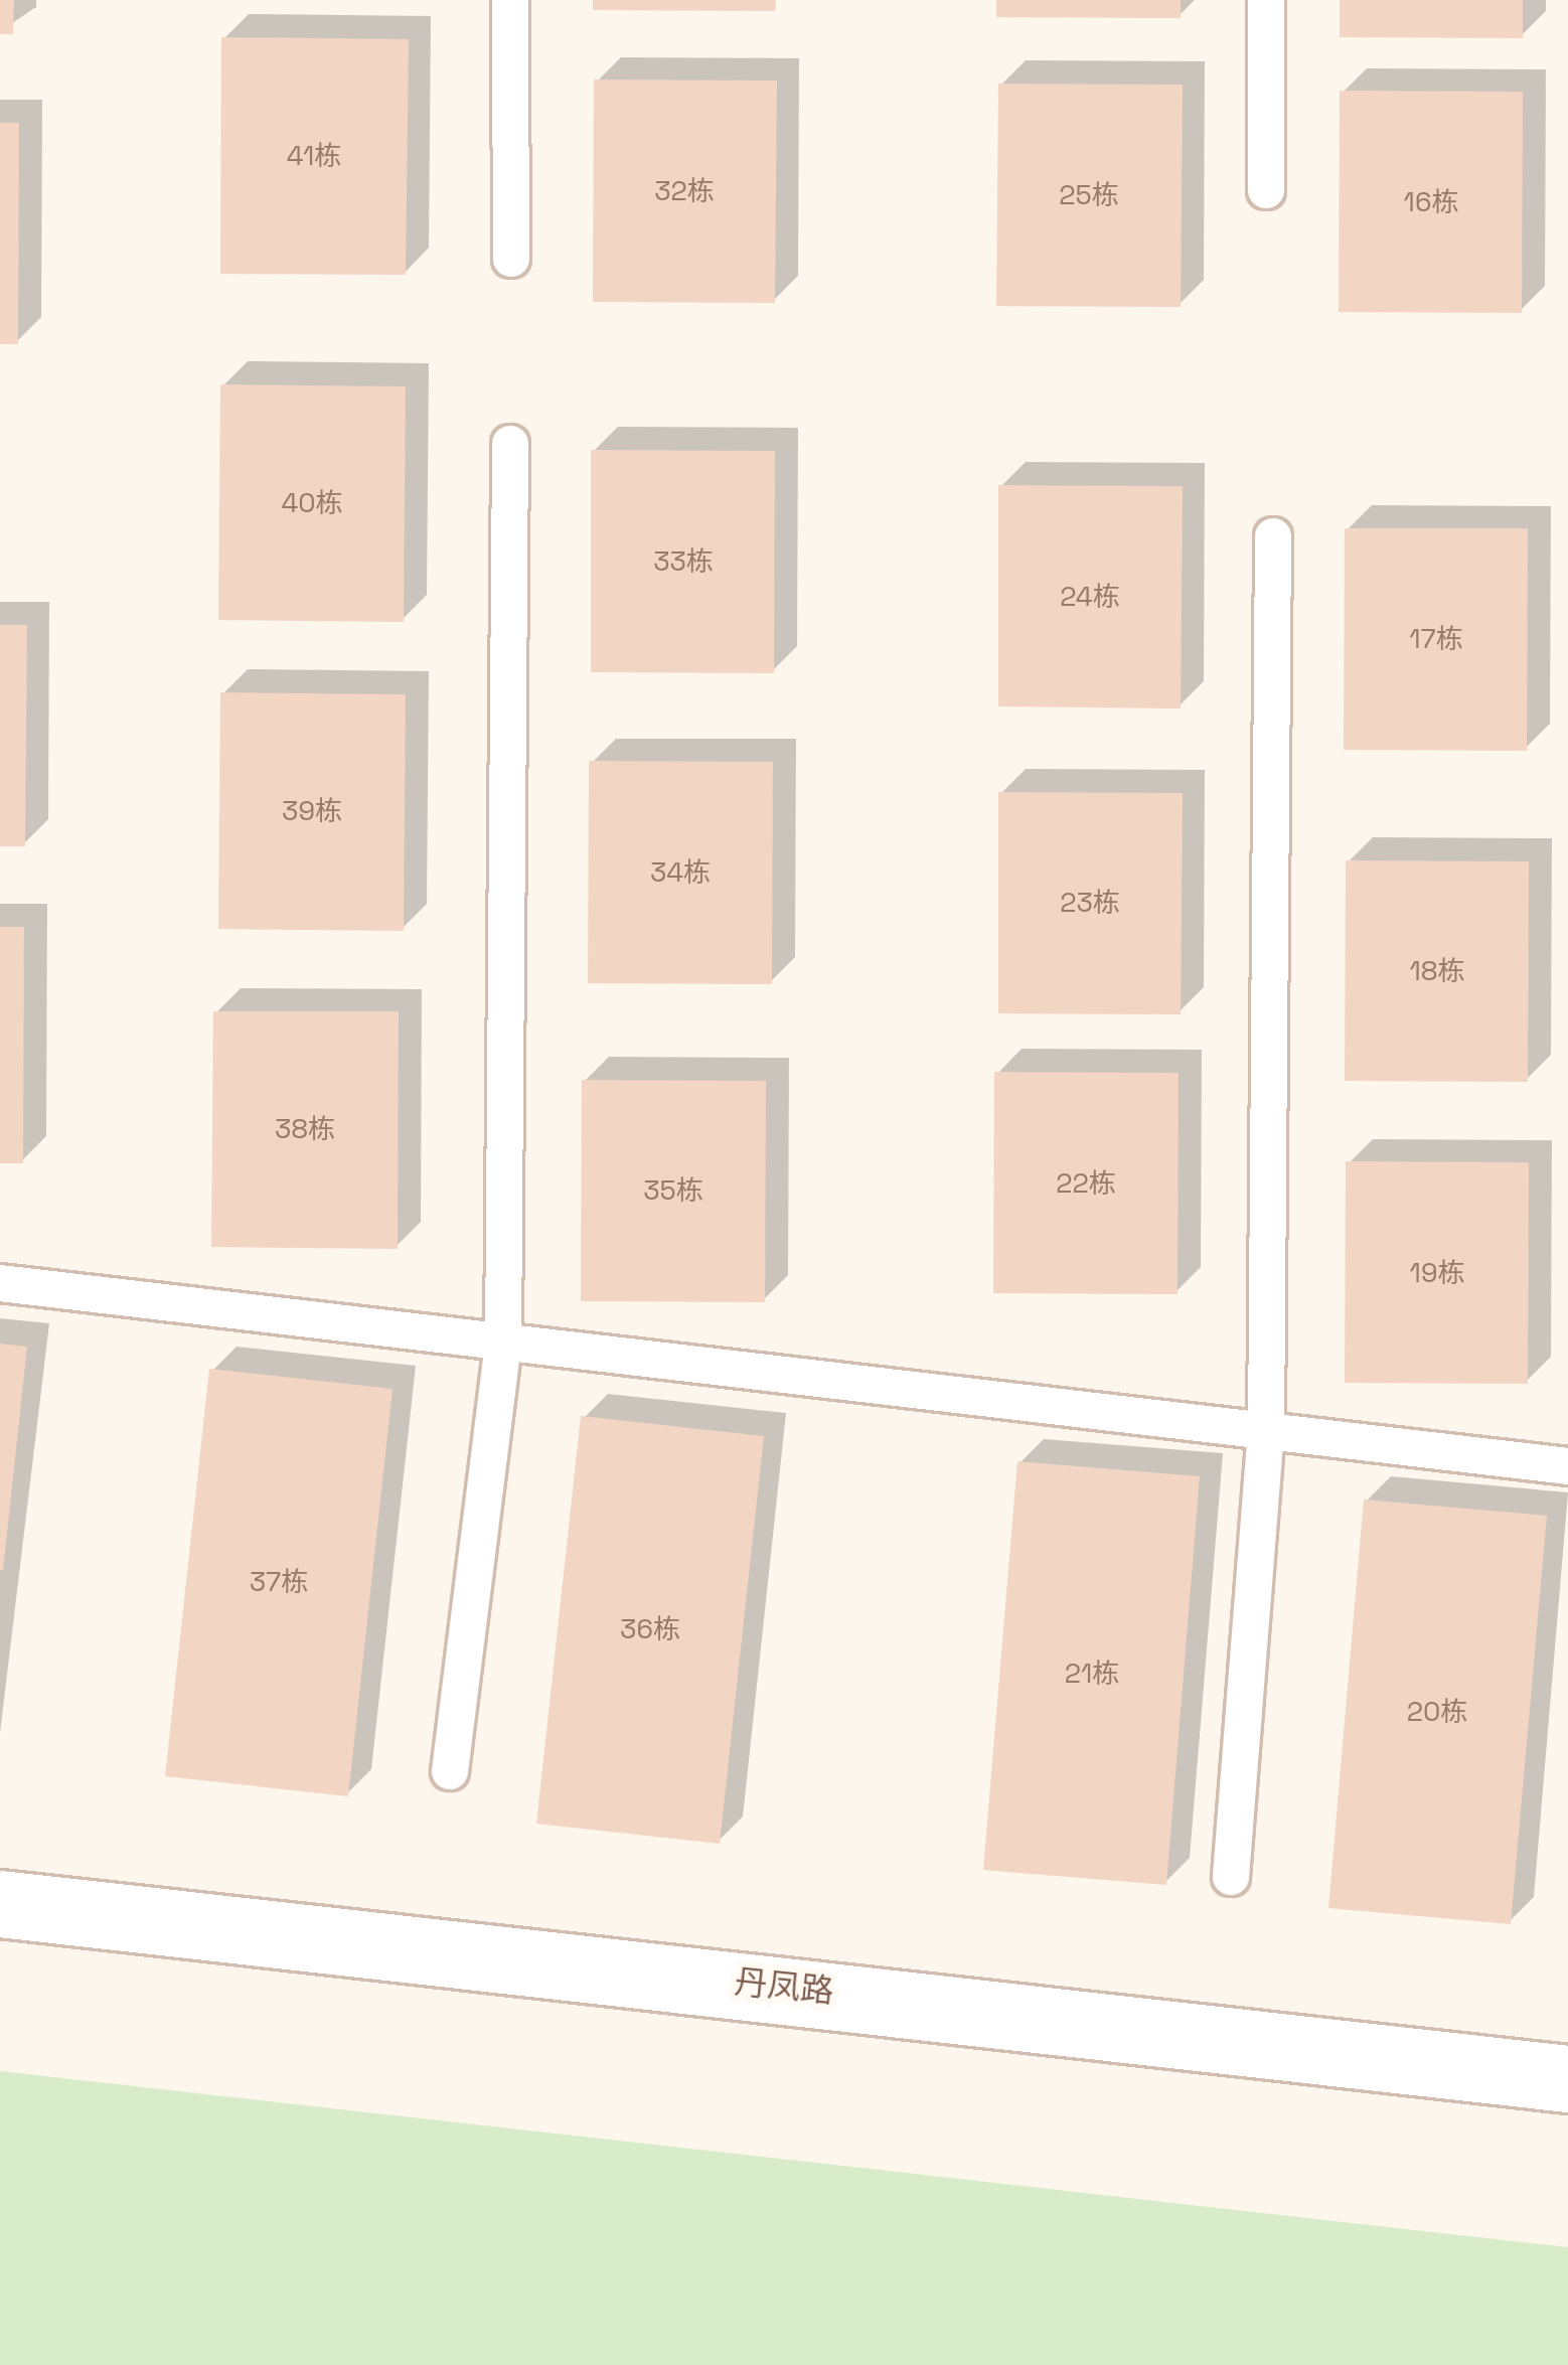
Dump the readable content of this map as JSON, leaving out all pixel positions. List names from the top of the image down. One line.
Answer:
{"streets":{"main road":["丹凤路"]},"house_numbers":["41栋","32栋","25栋","16栋","40栋","33栋","24栋","17栋","39栋","34栋","23栋","18栋","38栋","22栋","35栋","19栋","37栋","36栋","21栋","20栋"]}
